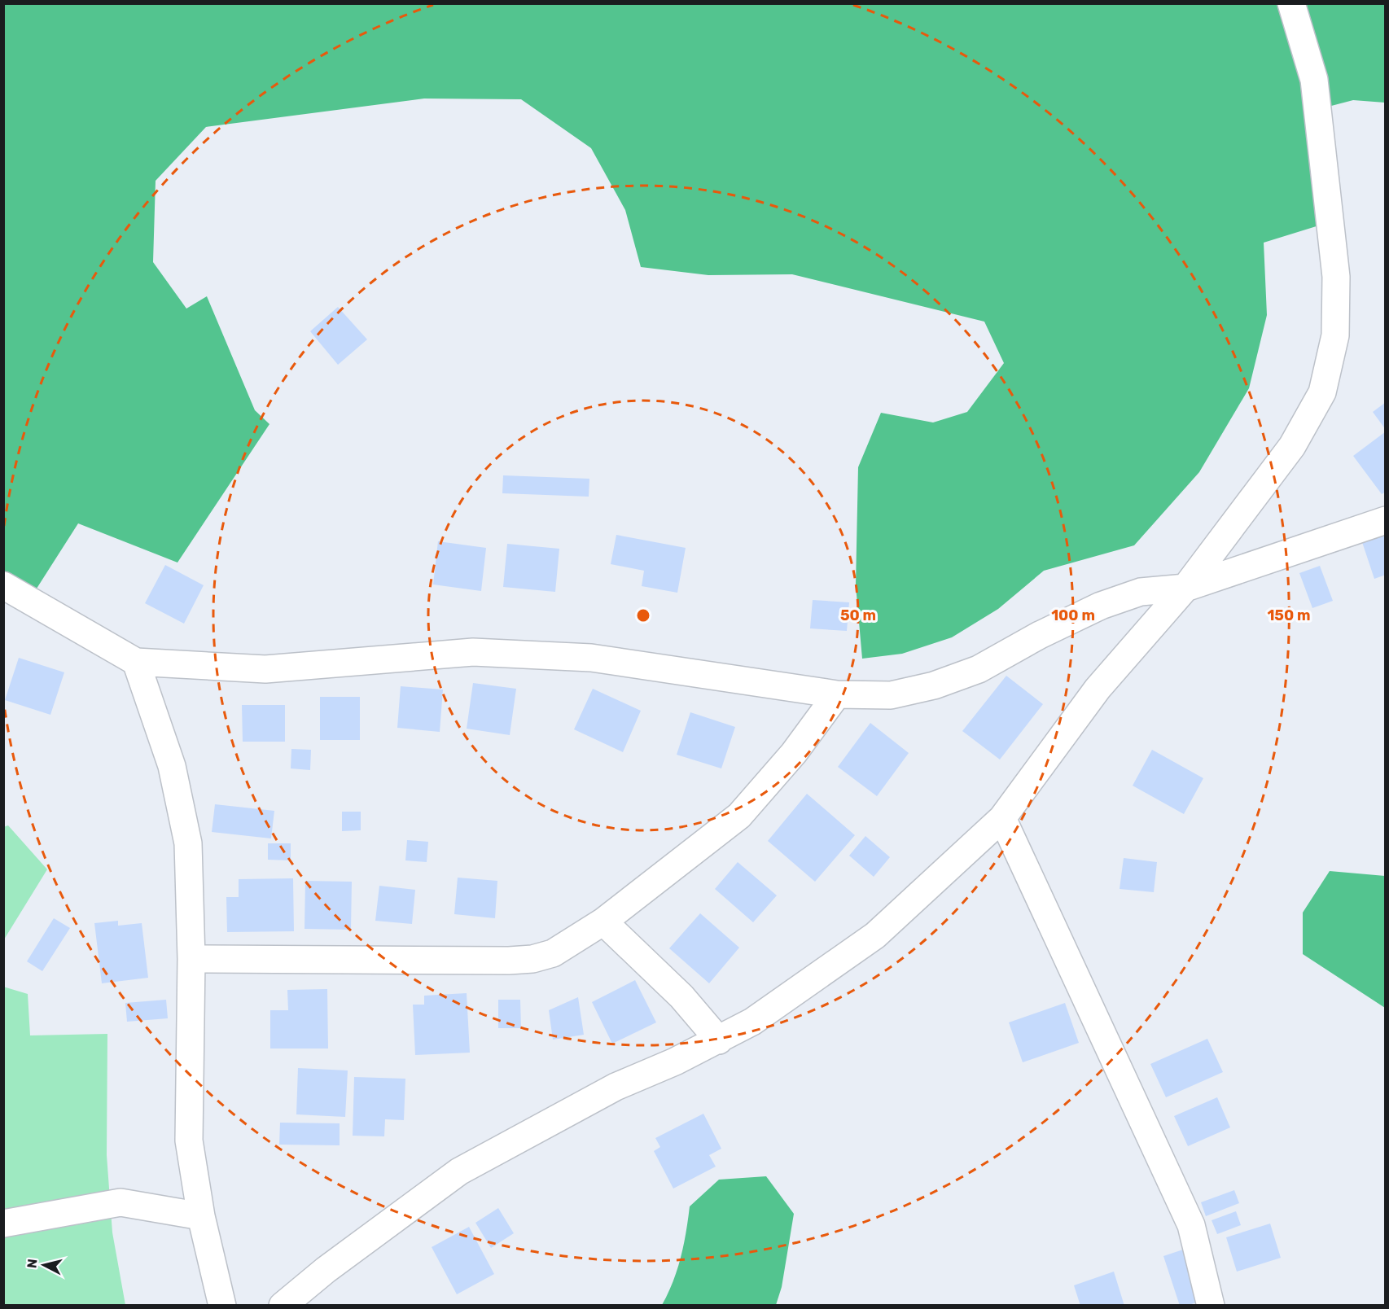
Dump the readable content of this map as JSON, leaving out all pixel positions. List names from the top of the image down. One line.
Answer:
{"north":"left","rings":["50 m","100 m","150 m"]}
